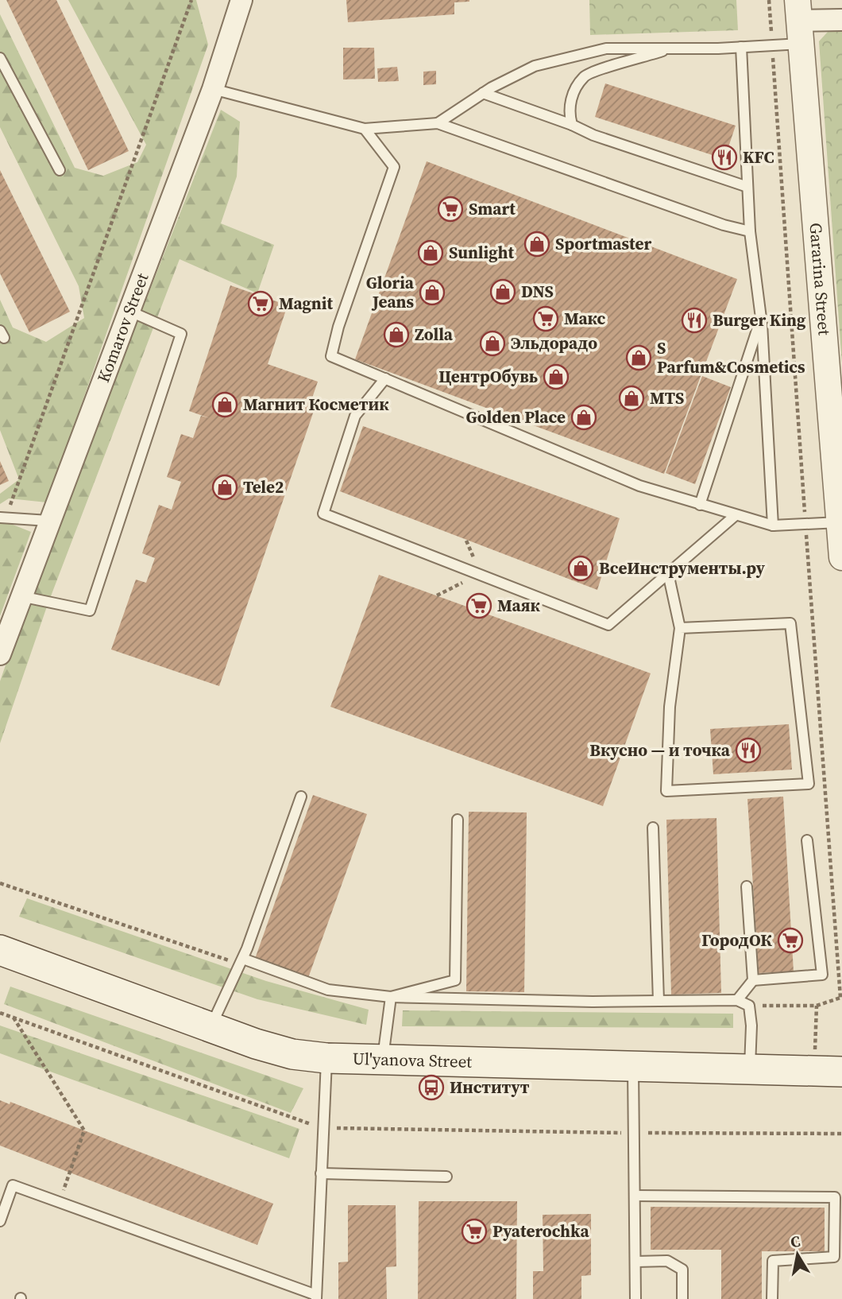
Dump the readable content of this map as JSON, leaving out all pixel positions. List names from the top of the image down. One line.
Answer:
{"streets":{"main road":["Ul'yanova Street"],"street":["Gararina Street","Komarov Street"]},"places":{"restaurant":["KFC","Burger King","Вкусно — и точка"],"supermarket":["Smart","Magnit","Макс","Маяк","ГородОК","Pyaterochka"],"shop":["Sportmaster","Sunlight","DNS","Gloria Jeans","Zolla","Эльдорадо","S Parfum&Cosmetics","ЦентрОбувь","MTS","Магнит Косметик","Golden Place","Tele2","ВсеИнструменты.ру"],"bus stop":["Институт"]},"north":"top"}
